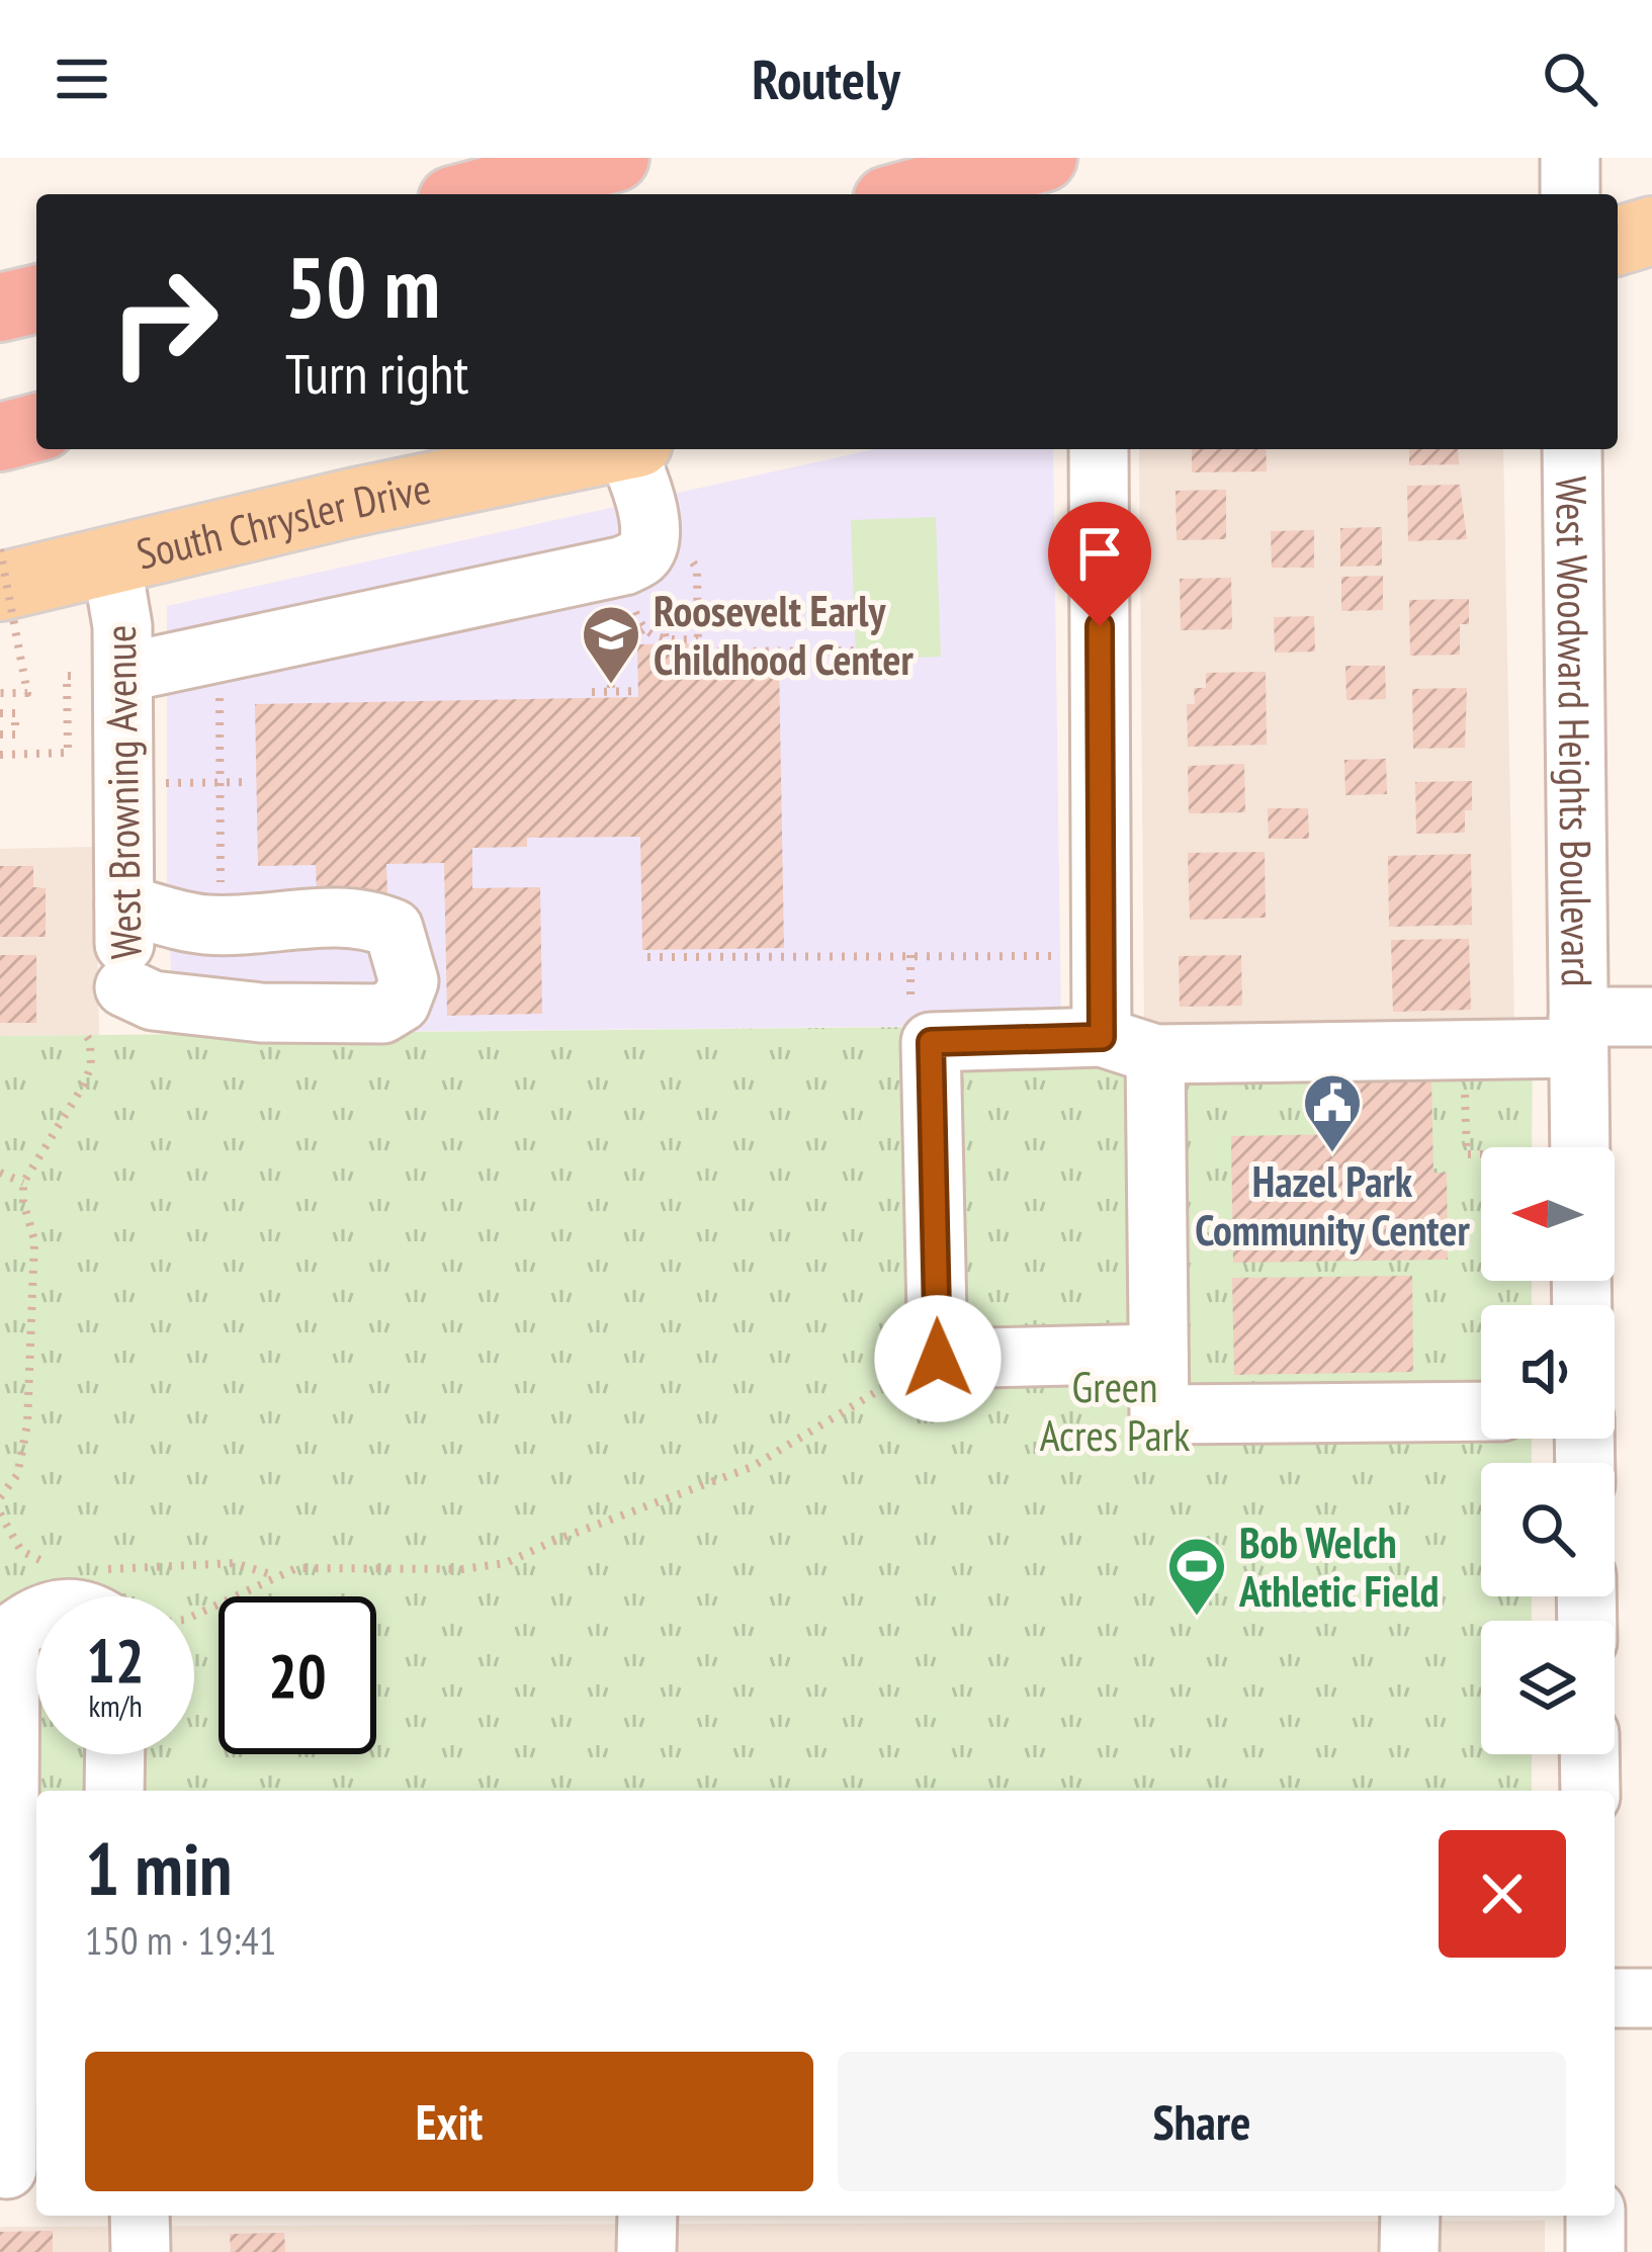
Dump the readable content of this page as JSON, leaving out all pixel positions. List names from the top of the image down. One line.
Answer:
{"streets":{"main road":["South Chrysler Drive"],"street":["West Woodward Heights Boulevard","West Browning Avenue"]},"crossings":[["South Chrysler Drive","West Browning Avenue"]],"parks":["Green Acres Park"],"places":{"school or university":["Roosevelt Early Childhood Center"],"public building":["Hazel Park Community Center"],"sports":["Bob Welch Athletic Field"]},"north":"left","page":{"header":"Routely","turn":["50 m","Turn right"],"speed":"12 km/h","limit":"20","heading":["1 min","150 m · 19:41"],"buttons":["Exit","Share"]}}
